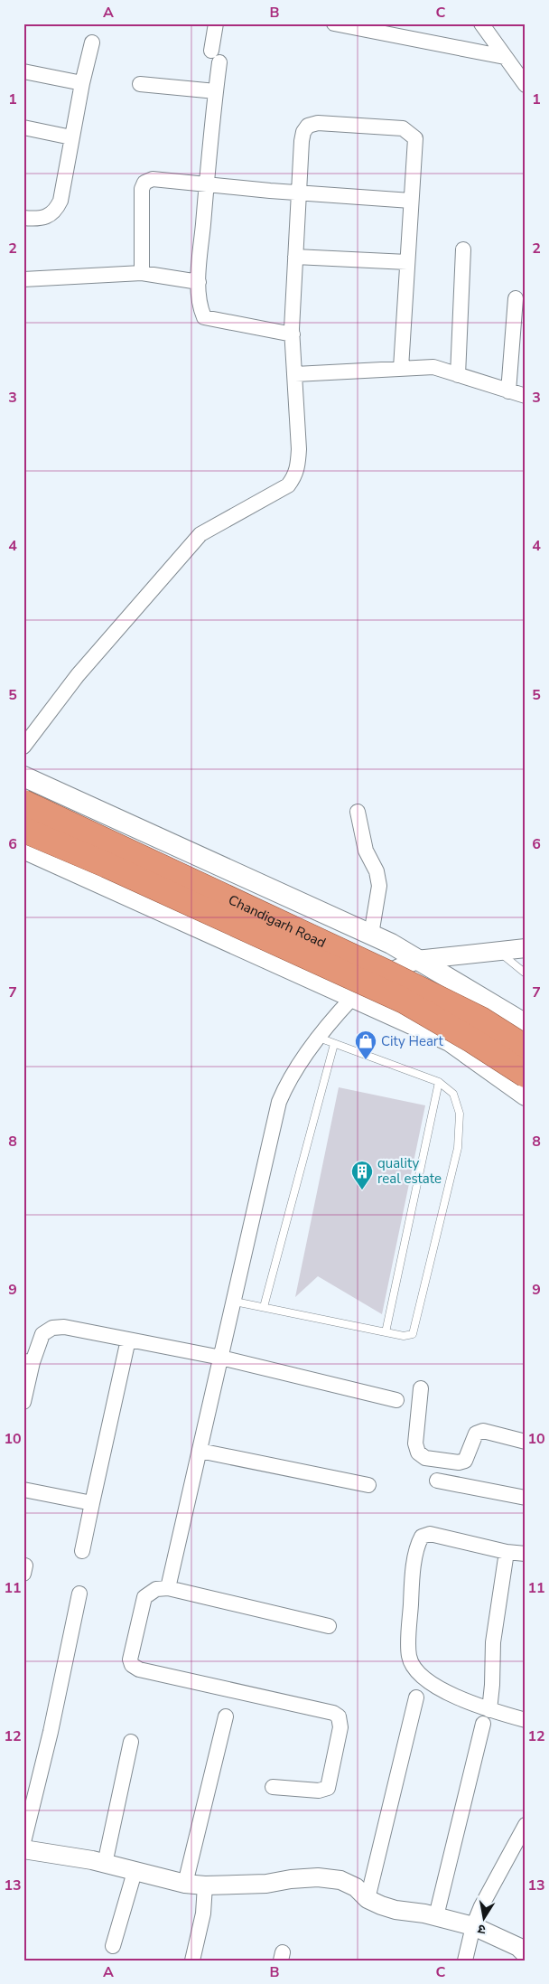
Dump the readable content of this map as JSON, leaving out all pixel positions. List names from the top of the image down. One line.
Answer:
{"streets":{"highway":["Chandigarh Road"]},"places":{"shop":["City Heart"],"building":["quality real estate"]},"north":"bottom","grid":{"columns":["A","B","C"],"rows":["1","2","3","4","5","6","7","8","9","10","11","12","13"]}}
